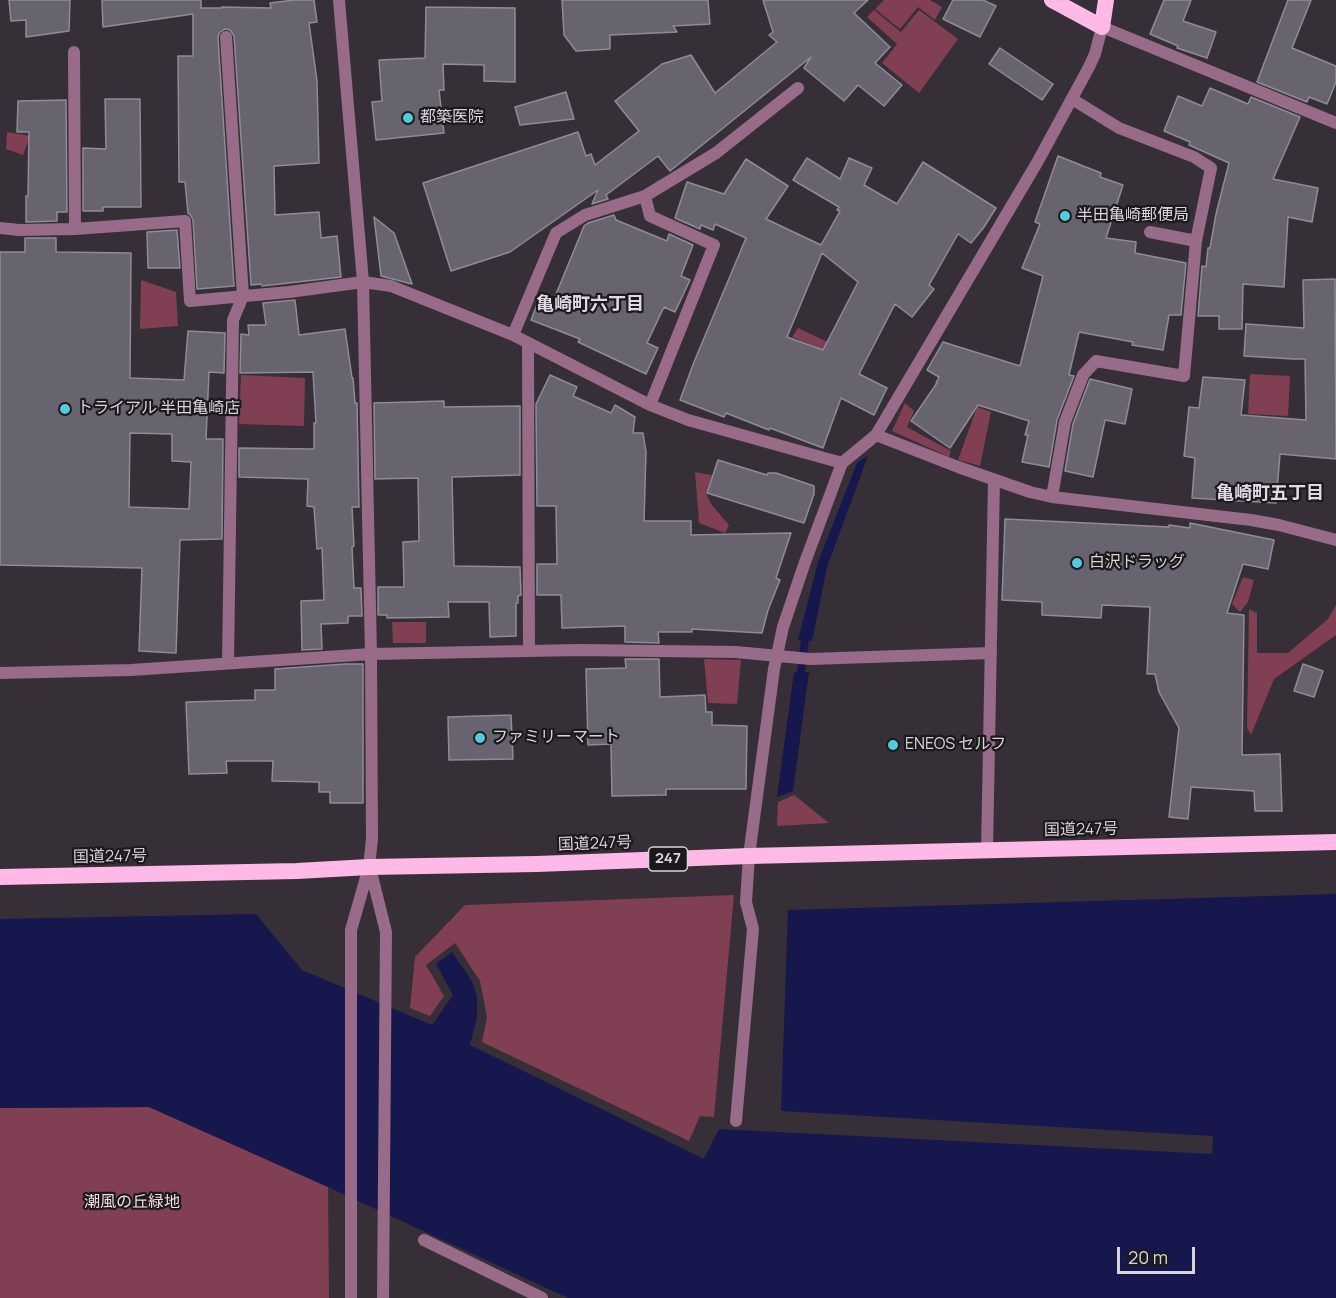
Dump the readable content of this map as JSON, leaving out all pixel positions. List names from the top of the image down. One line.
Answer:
{"streets":{"highway":["国道247号","247"]},"districts":["亀崎町六丁目","亀崎町五丁目"],"parks":["潮風の丘緑地"],"places":["都築医院","半田亀崎郵便局","トライアル 半田亀崎店","白沢ドラッグ","ファミリーマート","ENEOS セルフ"],"scale_bar":"20 m"}
